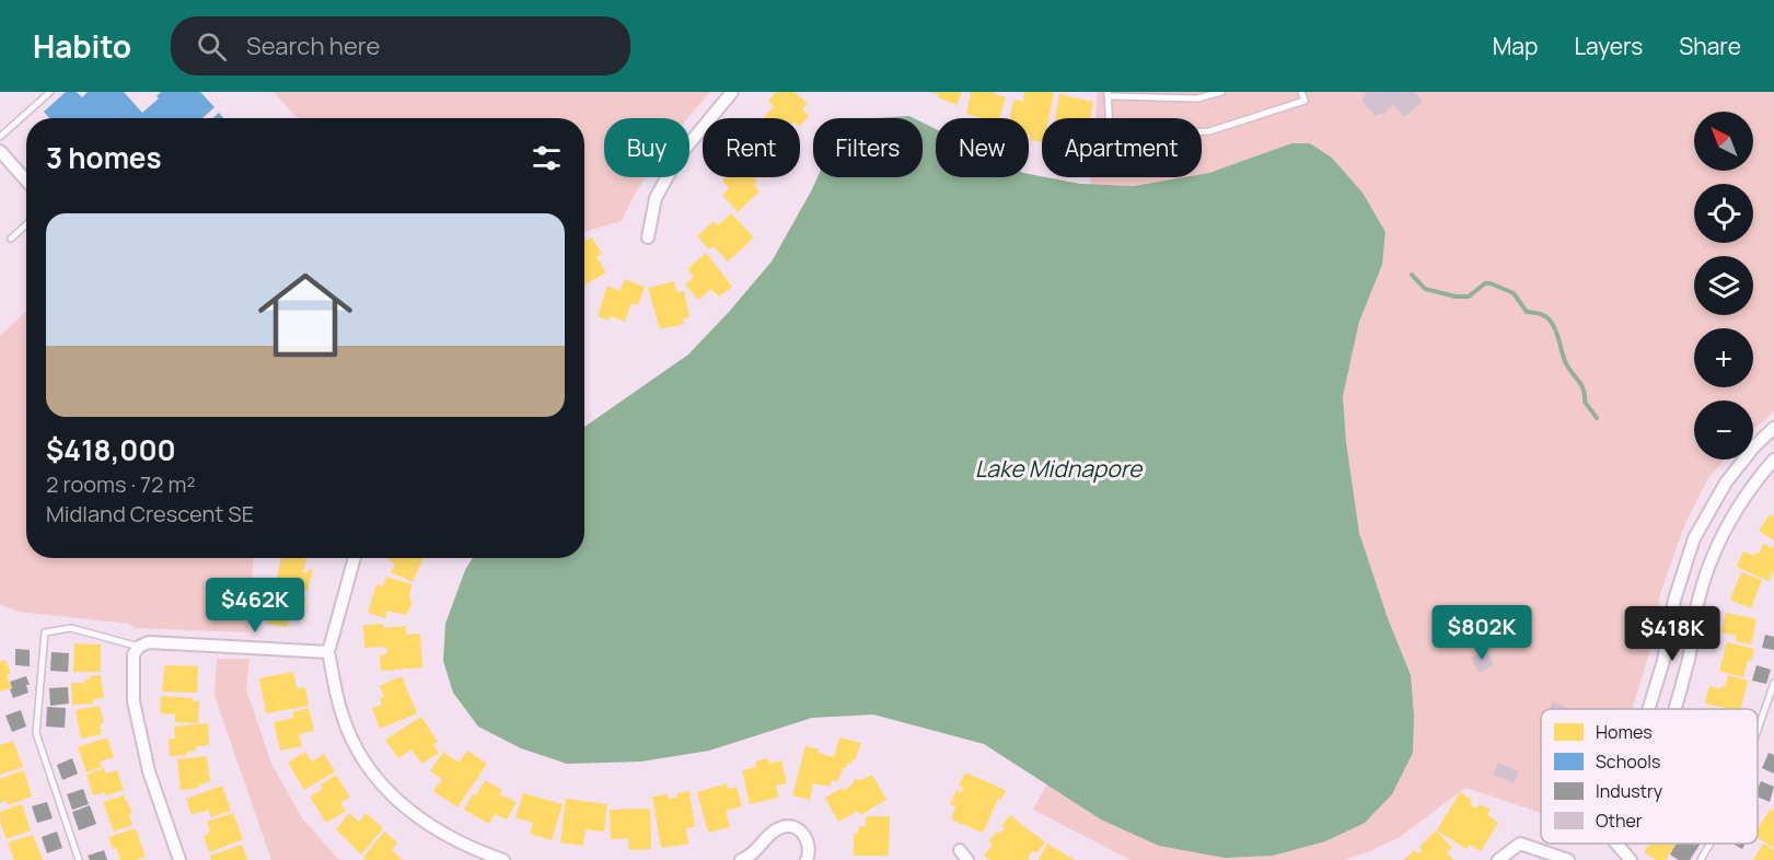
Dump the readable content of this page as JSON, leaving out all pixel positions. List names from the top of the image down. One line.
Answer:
{"water":["Lake Midnapore"],"legend":["Homes","Schools","Industry","Other"],"north":"top left","page":{"header":"Habito","search":"Search here","nav":["Map","Layers","Share"],"map_buttons":["+","−"],"chip":["Buy","Rent","Filters","New","Apartment"],"heading":"3 homes","list":[{"name":"$418,000","note":"2 rooms · 72 m² · Midland Crescent SE"}],"price":["$462K","$802K","$418K"]}}
